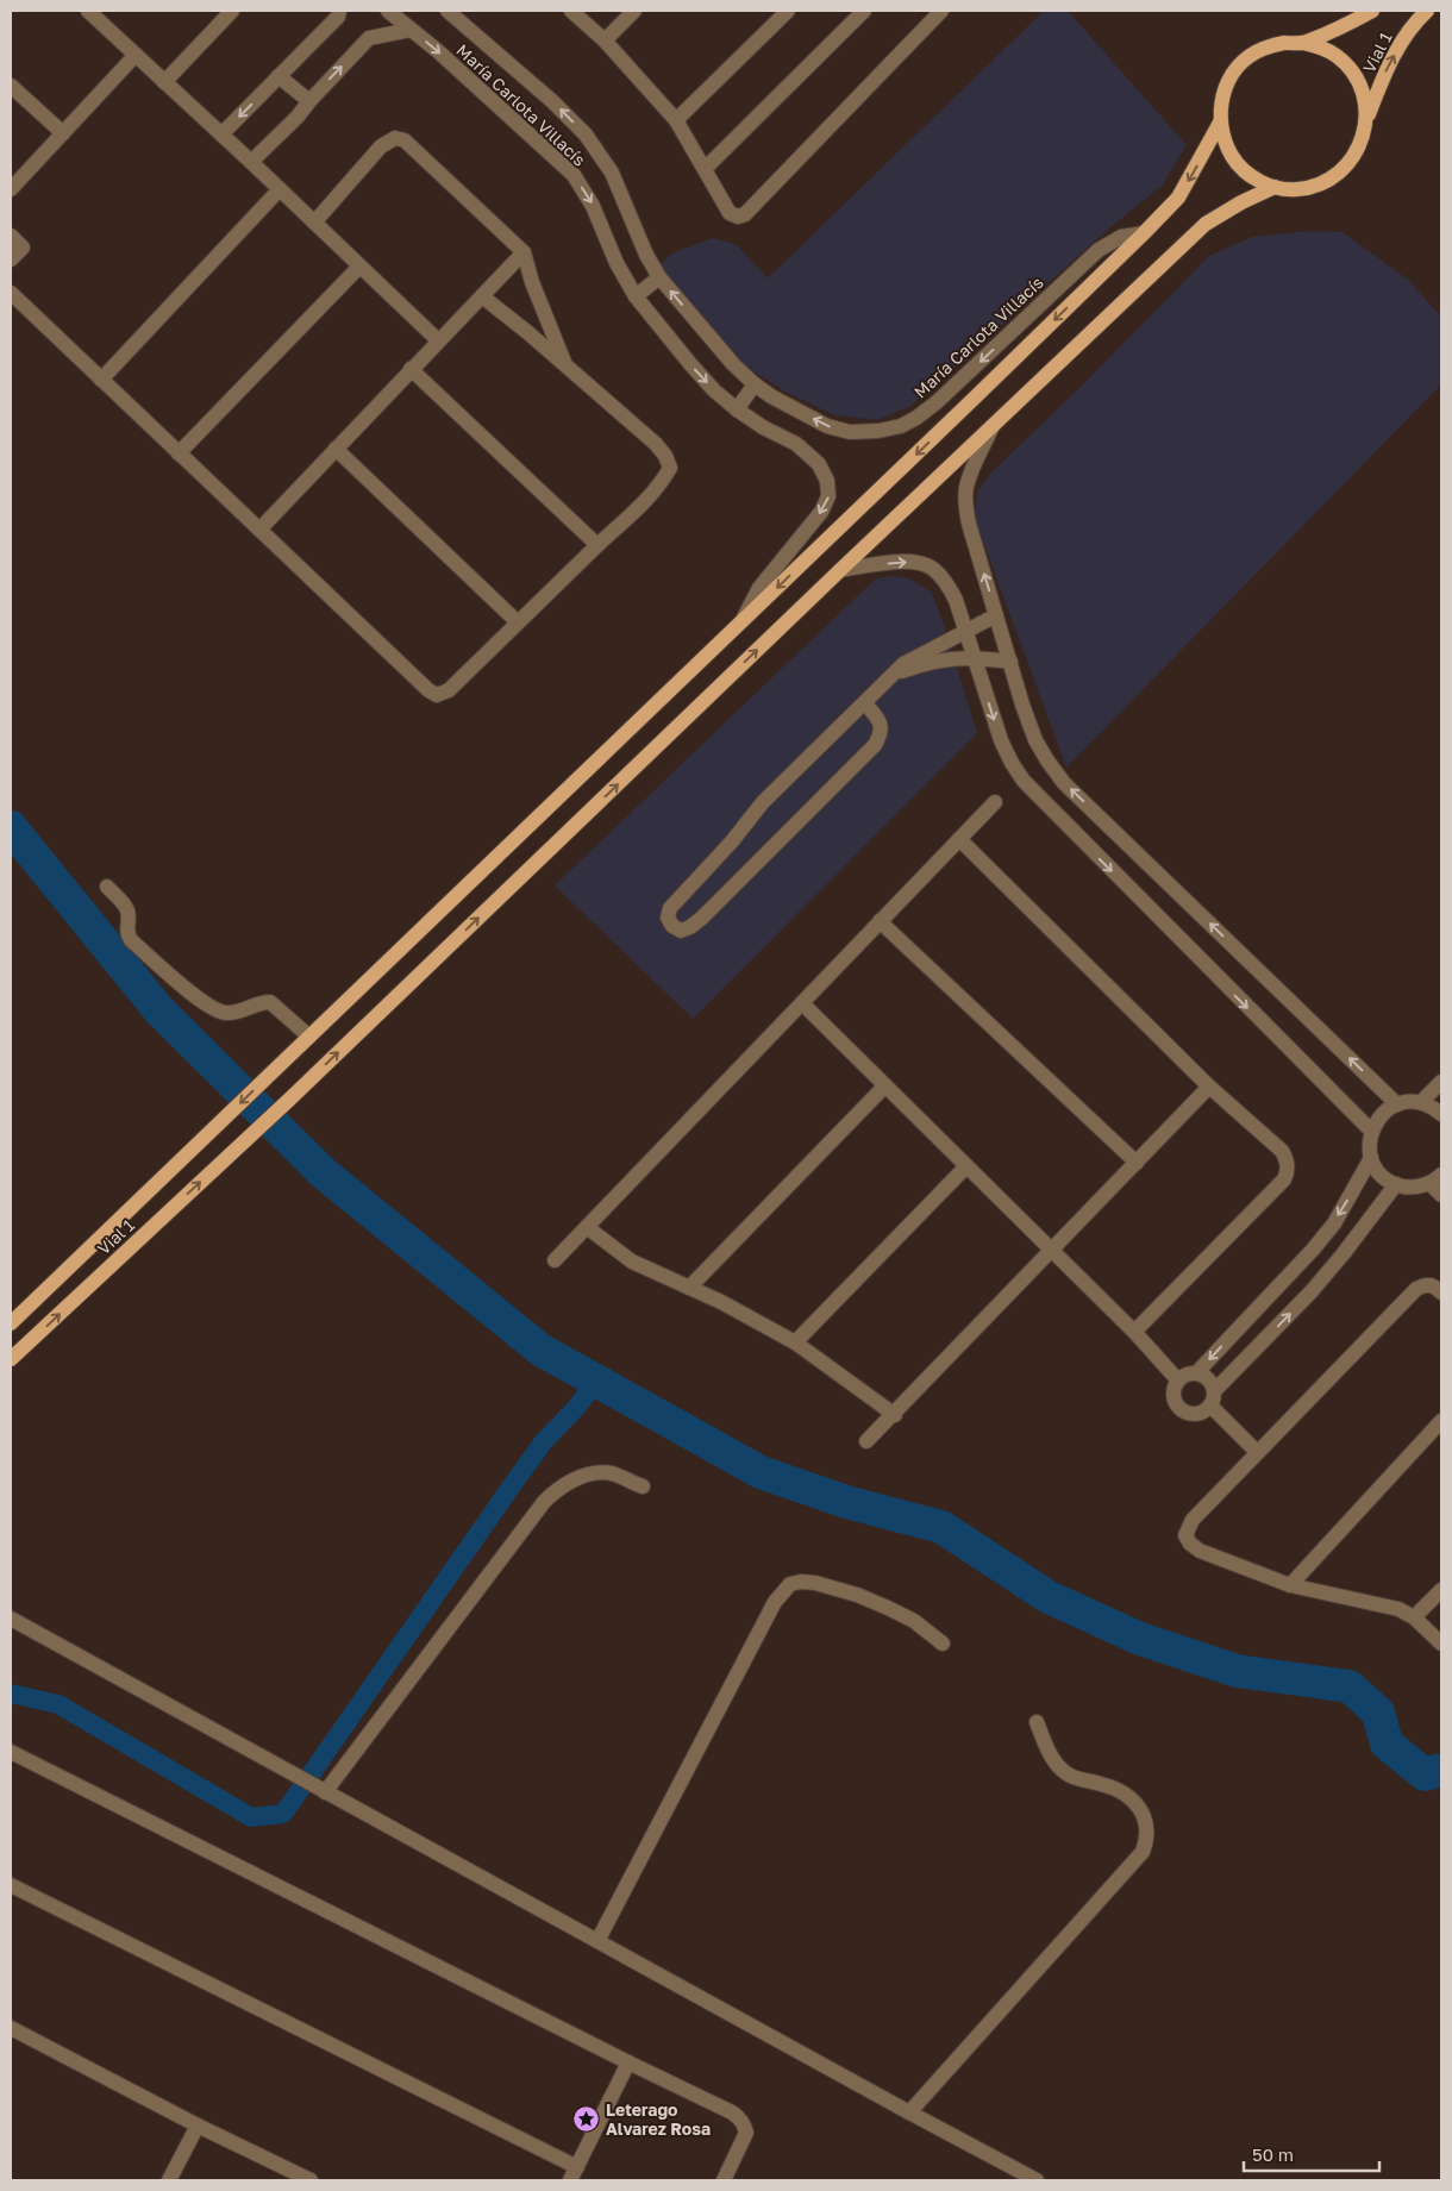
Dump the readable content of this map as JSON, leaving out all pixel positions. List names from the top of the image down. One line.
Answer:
{"streets":{"main road":["Vial 1"],"street":["María Carlota Villacís"]},"crossings":[["Vial 1","María Carlota Villacís"]],"places":{"place":["Leterago Alvarez Rosa"]},"scale_bar":"50 m"}
